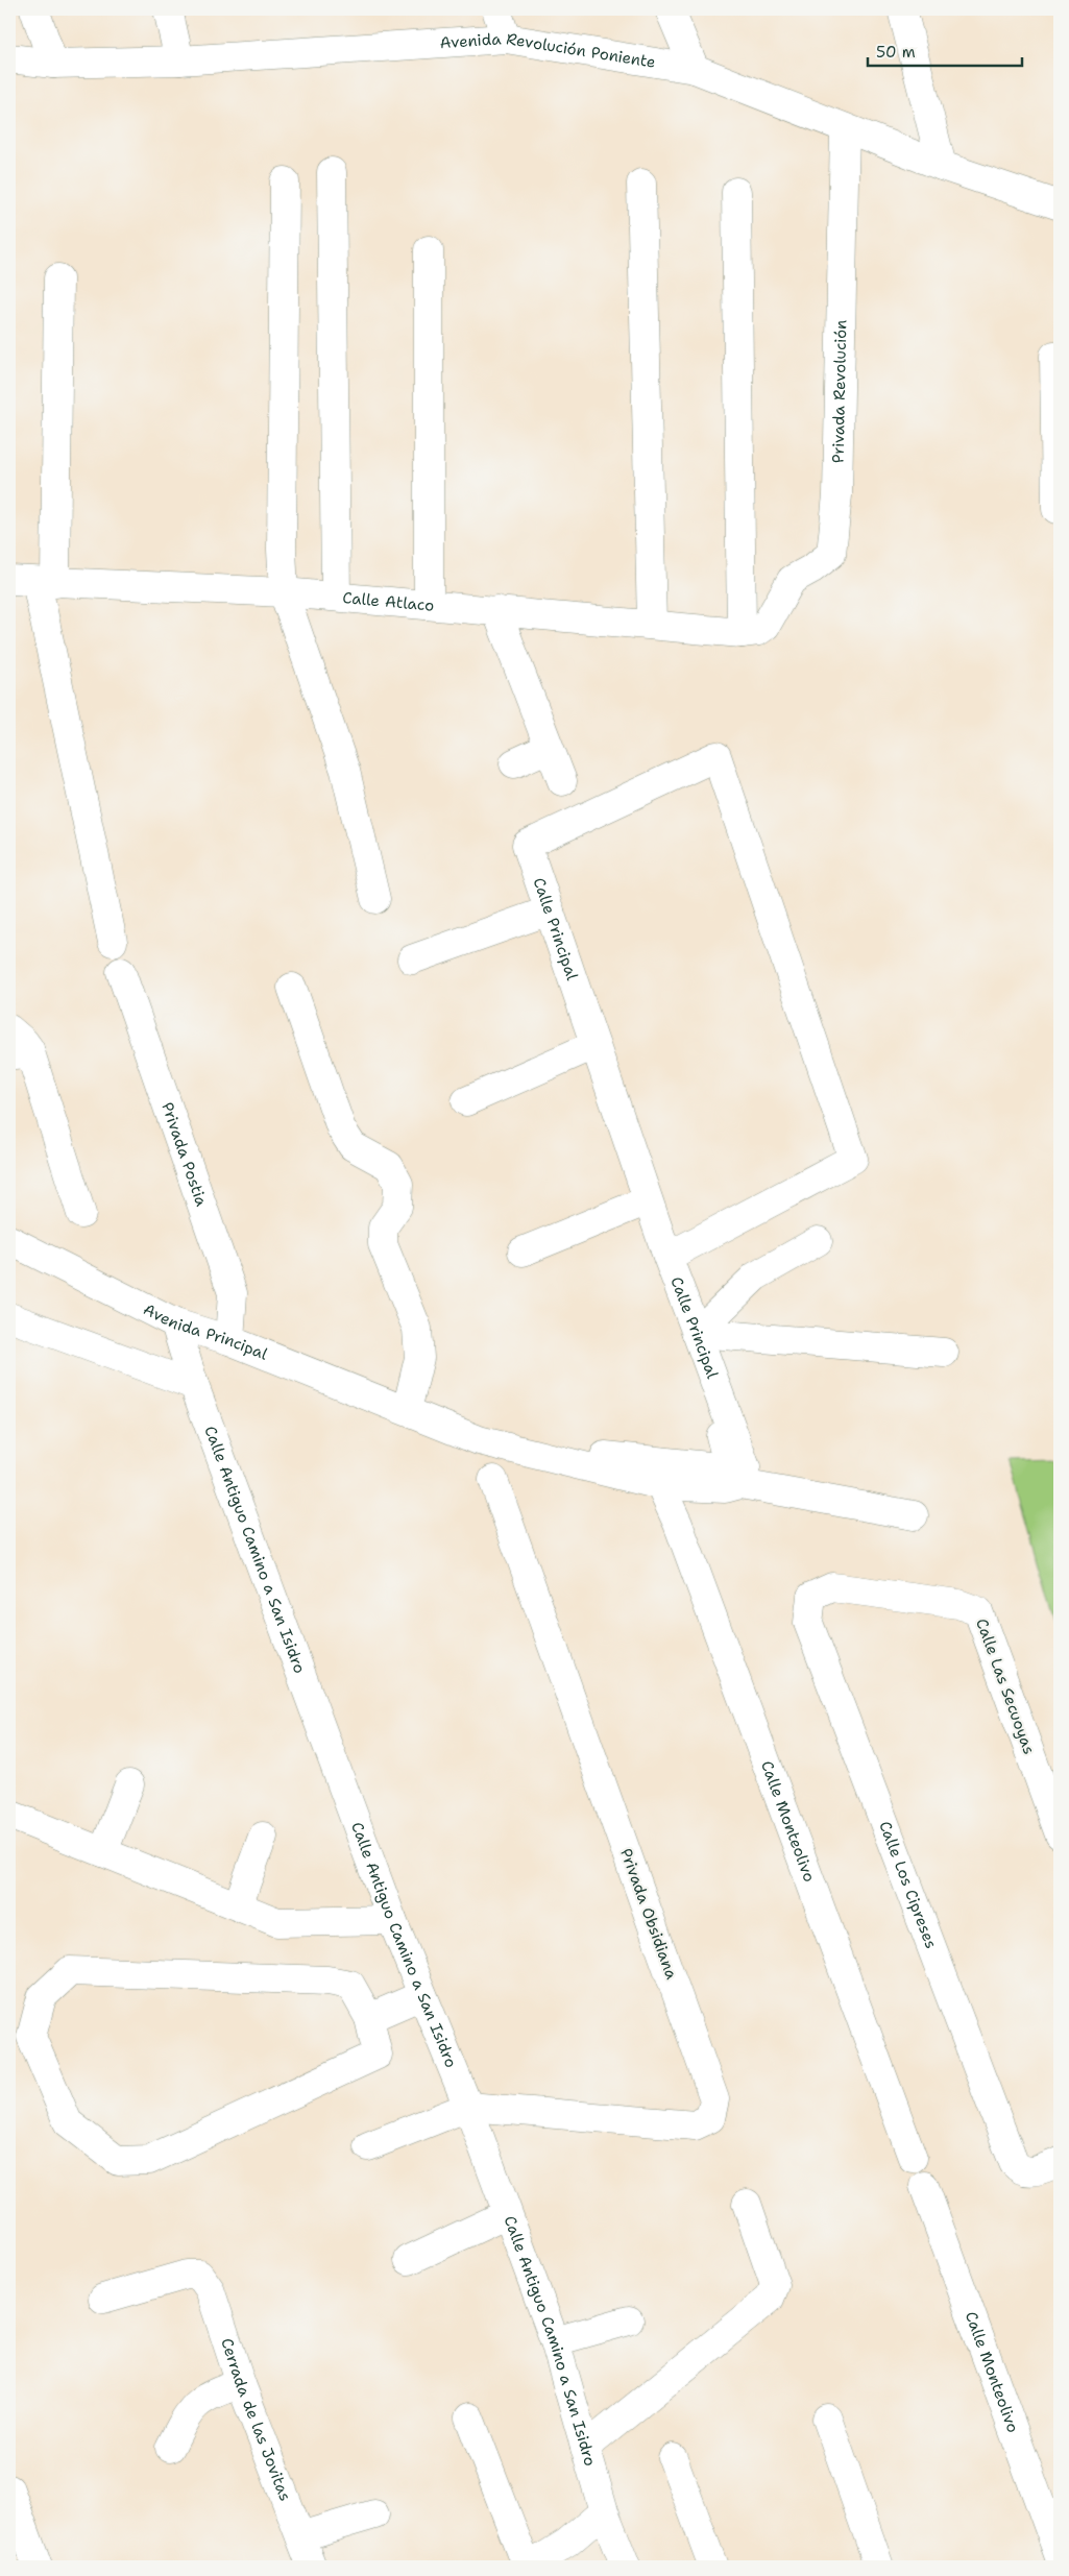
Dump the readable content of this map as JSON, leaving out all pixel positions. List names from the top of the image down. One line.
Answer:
{"streets":{"street":["Avenida Revolución Poniente","Privada Revolución","Calle Atlaco","Calle Principal","Privada Postia","Avenida Principal","Calle Antiguo Camino a San Isidro","Calle Las Secuoyas","Calle Monteolivo","Calle Los Cipreses","Privada Obsidiana","Cerrada de las Jovitas"]},"crossings":[["Avenida Revolución Poniente","Privada Revolución"],["Privada Revolución","Calle Atlaco"],["Privada Postia","Avenida Principal"],["Avenida Principal","Calle Antiguo Camino a San Isidro"],["Calle Antiguo Camino a San Isidro","Privada Obsidiana"],["Calle Las Secuoyas","Calle Los Cipreses"]],"scale_bar":"50 m"}
